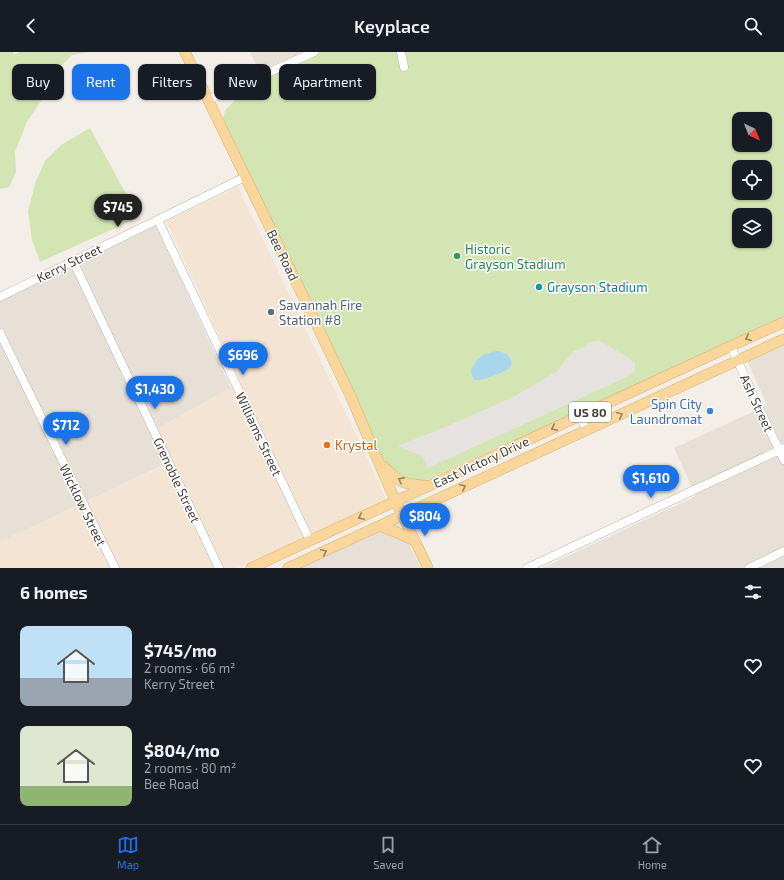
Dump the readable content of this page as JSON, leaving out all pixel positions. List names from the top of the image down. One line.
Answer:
{"streets":{"main road":["Bee Road","US 80","East Victory Drive"],"street":["Kerry Street","Ash Street","Williams Street","Grenoble Street","Wicklow Street"]},"crossings":[["Bee Road","Kerry Street"],["Bee Road","East Victory Drive"],["Kerry Street","Williams Street"],["Kerry Street","Grenoble Street"],["Ash Street","East Victory Drive"],["Williams Street","East Victory Drive"]],"places":["Historic Grayson Stadium","Grayson Stadium","Savannah Fire Station #8","Spin City Laundromat","Krystal"],"north":"bottom right","page":{"header":"Keyplace","chip":["Buy","Rent","Filters","New","Apartment"],"price":["$745","$696","$1,430","$712","$1,610","$804"],"heading":"6 homes","list":[{"name":"$745/mo","note":"2 rooms · 66 m² · Kerry Street"},{"name":"$804/mo","note":"2 rooms · 80 m² · Bee Road"}],"tabs":["Map","Saved","Home"]}}
